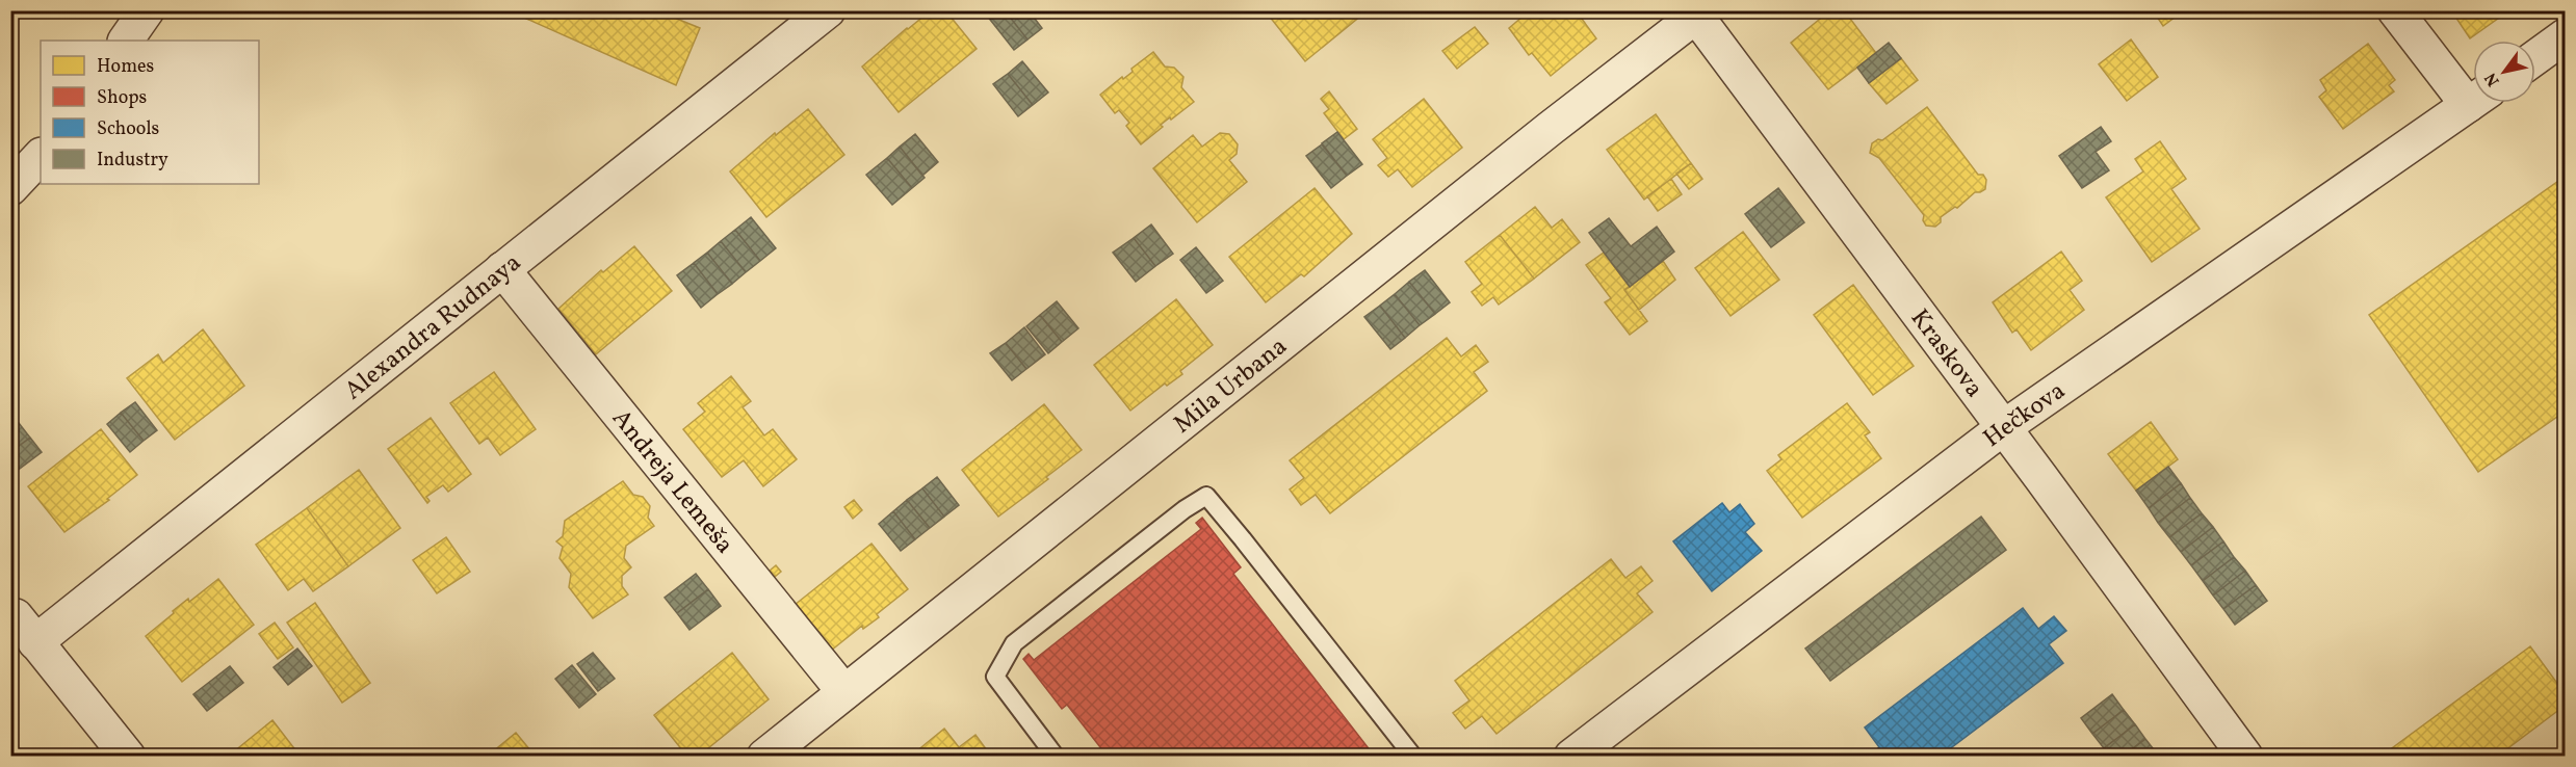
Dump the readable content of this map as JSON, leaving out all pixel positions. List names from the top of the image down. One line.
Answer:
{"streets":{"street":["Alexandra Rudnaya","Kraskova","Mila Urbana","Hečkova","Andreja Lemeša"]},"crossings":[["Alexandra Rudnaya","Andreja Lemeša"],["Kraskova","Mila Urbana"],["Kraskova","Hečkova"],["Mila Urbana","Andreja Lemeša"]],"legend":["Homes","Shops","Schools","Industry"],"north":"bottom left"}
